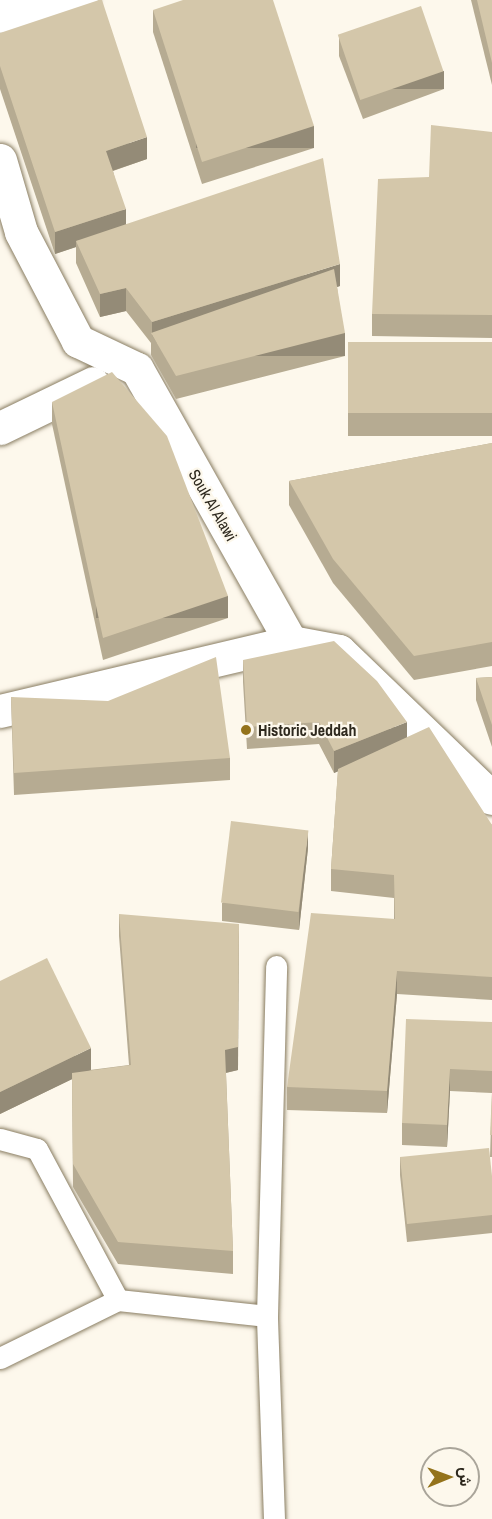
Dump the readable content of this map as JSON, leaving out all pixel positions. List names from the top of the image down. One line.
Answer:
{"streets":{"street":["Souk Al Alawi"]},"places":["Historic Jeddah"],"north":"right"}
